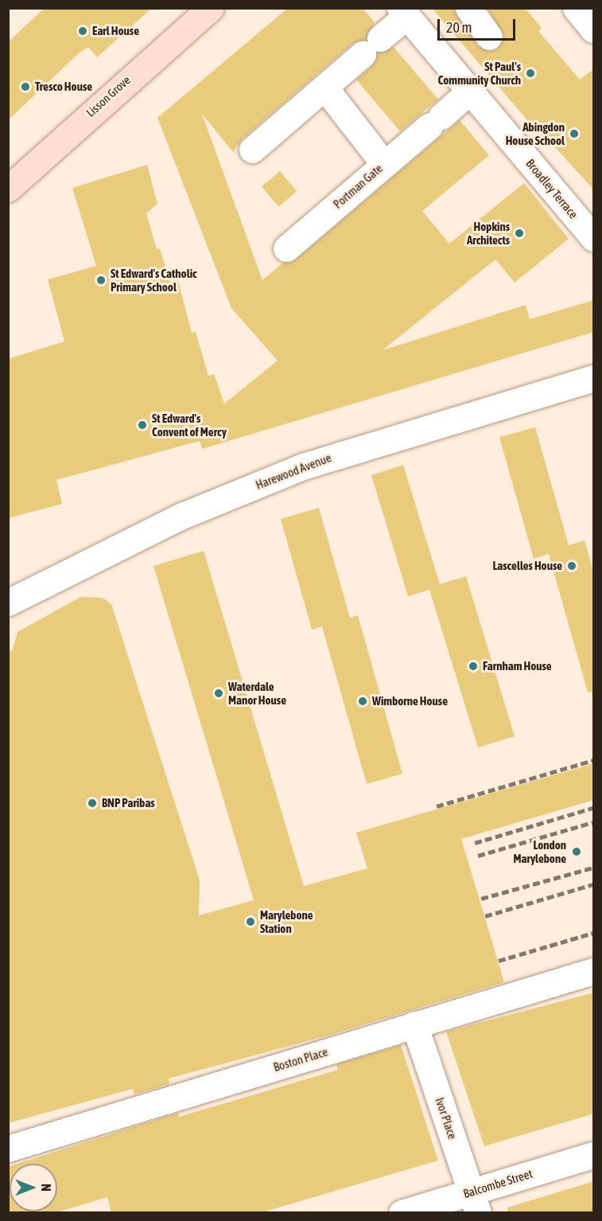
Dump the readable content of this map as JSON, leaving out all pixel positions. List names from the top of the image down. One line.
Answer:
{"streets":{"main road":["Lisson Grove"],"street":["Portman Gate","Broadley Terrace","Harewood Avenue","Boston Place","Ivor Place","Balcombe Street"]},"crossings":[["Portman Gate","Broadley Terrace"],["Boston Place","Ivor Place"],["Ivor Place","Balcombe Street"]],"places":["Earl House","St Paul's Community Church","Tresco House","Abingdon House School","Hopkins Architects","St Edward's Catholic Primary School","St Edward's Convent of Mercy","Lascelles House","Farnham House","Waterdale Manor House","Wimborne House","BNP Paribas","London Marylebone","Marylebone Station"],"scale_bar":"20 m","north":"right"}
